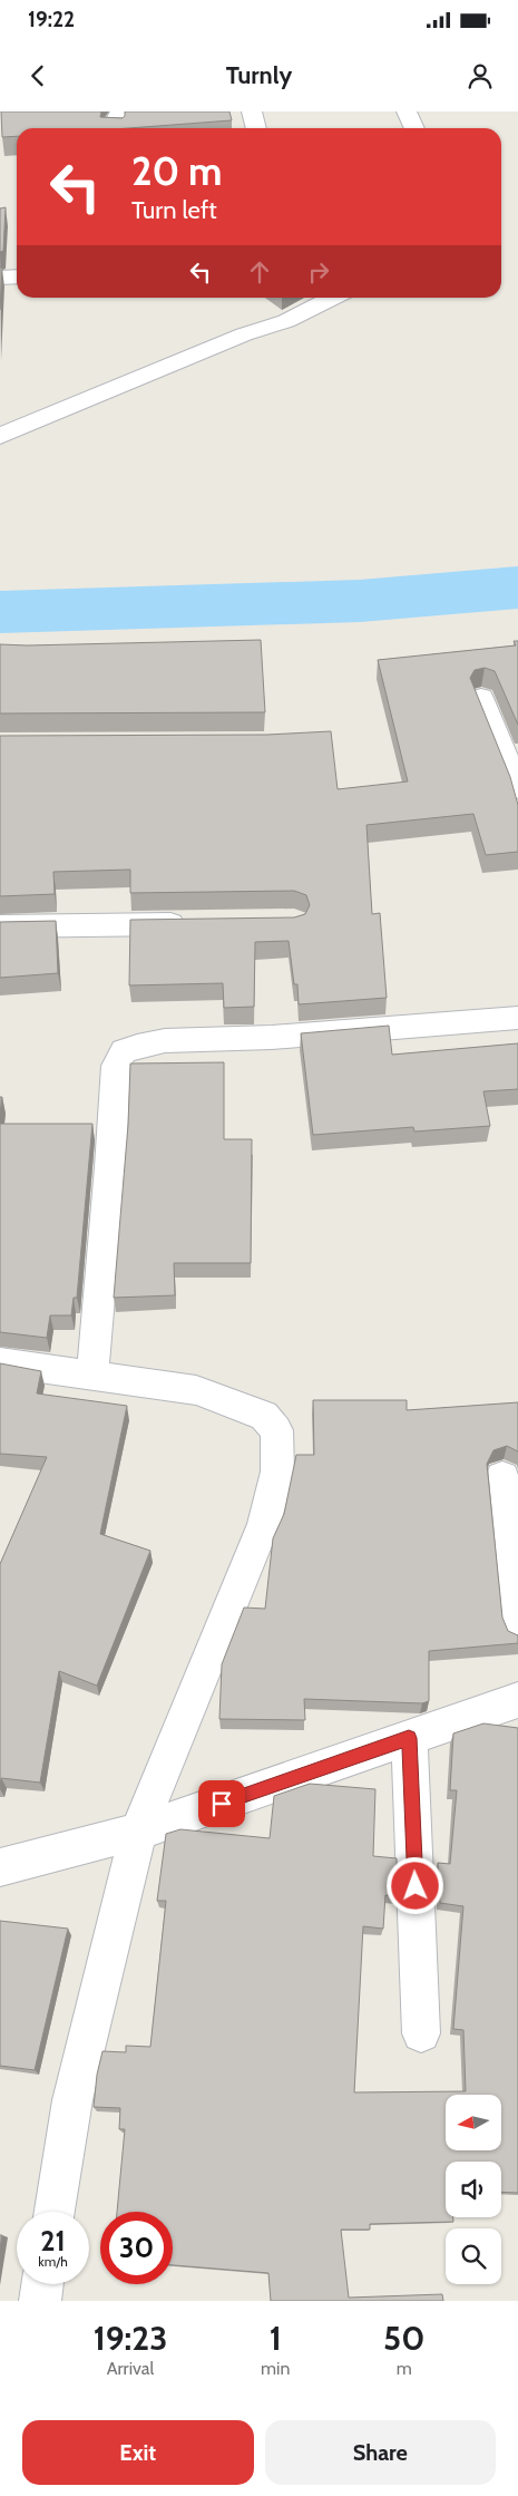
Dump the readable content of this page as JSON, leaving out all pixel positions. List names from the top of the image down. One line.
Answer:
{"north":"left","page":{"status":"19:22","header":"Turnly","turn":["20 m","Turn left"],"speed":"21 km/h","limit":"30","eta":["19:23","Arrival","1","min","50","m"],"buttons":["Exit","Share"]}}
